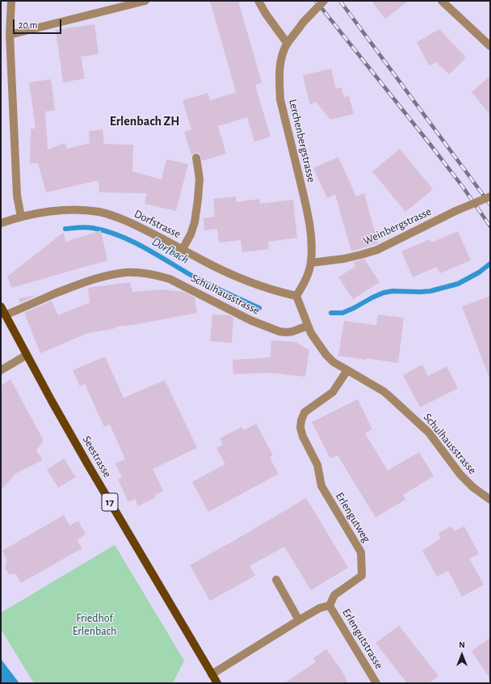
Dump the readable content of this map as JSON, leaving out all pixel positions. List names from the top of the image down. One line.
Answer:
{"streets":{"main road":["Seestrasse","17"],"street":["Lerchenbergstrasse","Dorfstrasse","Weinbergstrasse","Schulhausstrasse","Erlengutweg","Erlengutstrasse"]},"crossings":[["Lerchenbergstrasse","Dorfstrasse"],["Lerchenbergstrasse","Weinbergstrasse"],["Lerchenbergstrasse","Schulhausstrasse"],["Dorfstrasse","Schulhausstrasse"],["Schulhausstrasse","Seestrasse"],["Schulhausstrasse","Erlengutweg"],["Erlengutweg","Erlengutstrasse"]],"districts":["Erlenbach ZH"],"water":["Dorfbach"],"parks":["Friedhof Erlenbach"],"scale_bar":"20 m","north":"top"}
